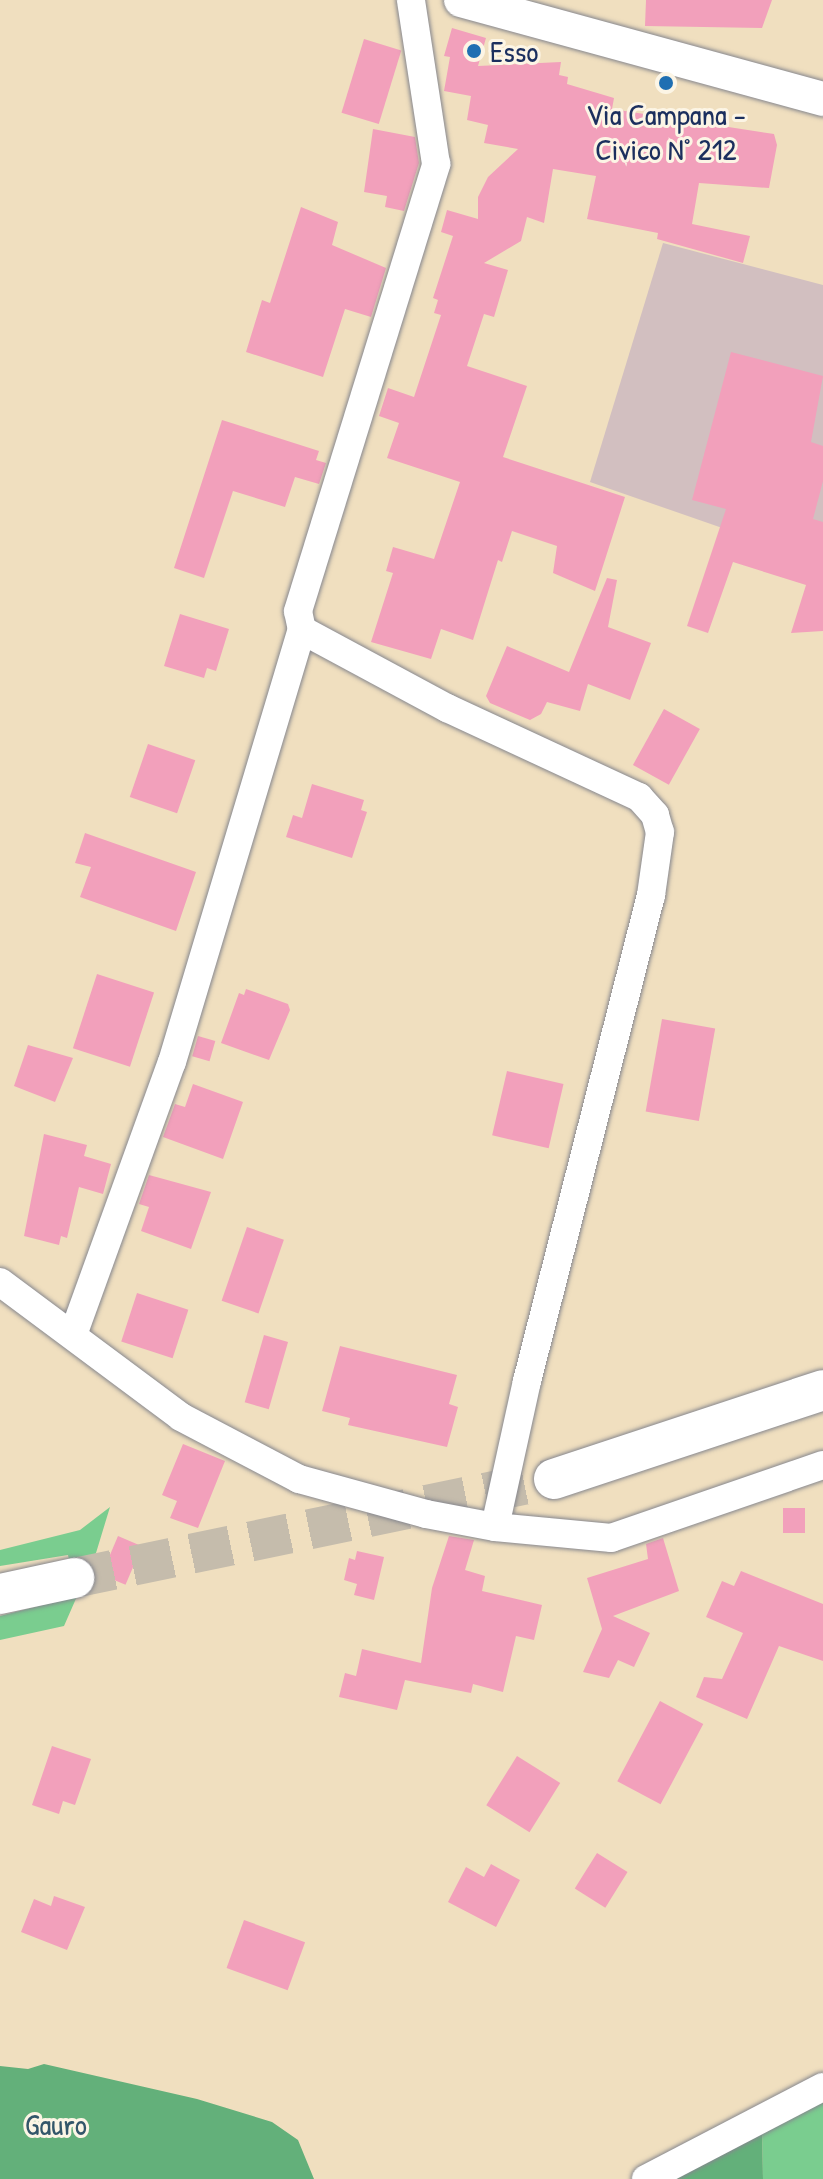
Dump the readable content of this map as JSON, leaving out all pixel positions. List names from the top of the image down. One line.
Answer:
{"parks":["Gauro"],"places":["Esso","Via Campana - Civico N° 212"]}
